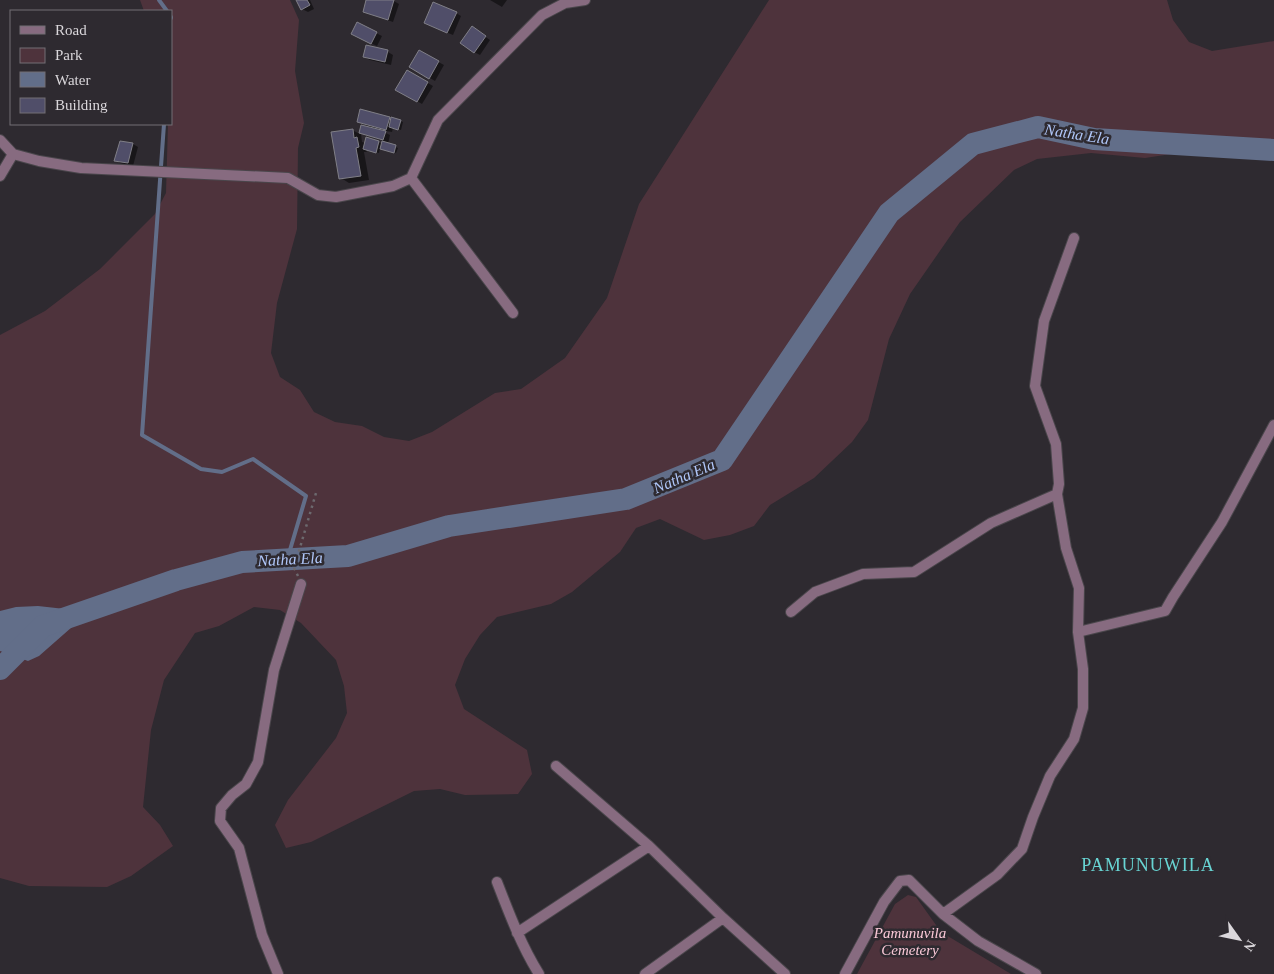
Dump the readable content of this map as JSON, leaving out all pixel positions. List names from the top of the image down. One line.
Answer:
{"districts":["PAMUNUWILA"],"water":["Natha Ela"],"parks":["Pamunuvila Cemetery"],"legend":["Road","Park","Water","Building"],"north":"bottom right"}
